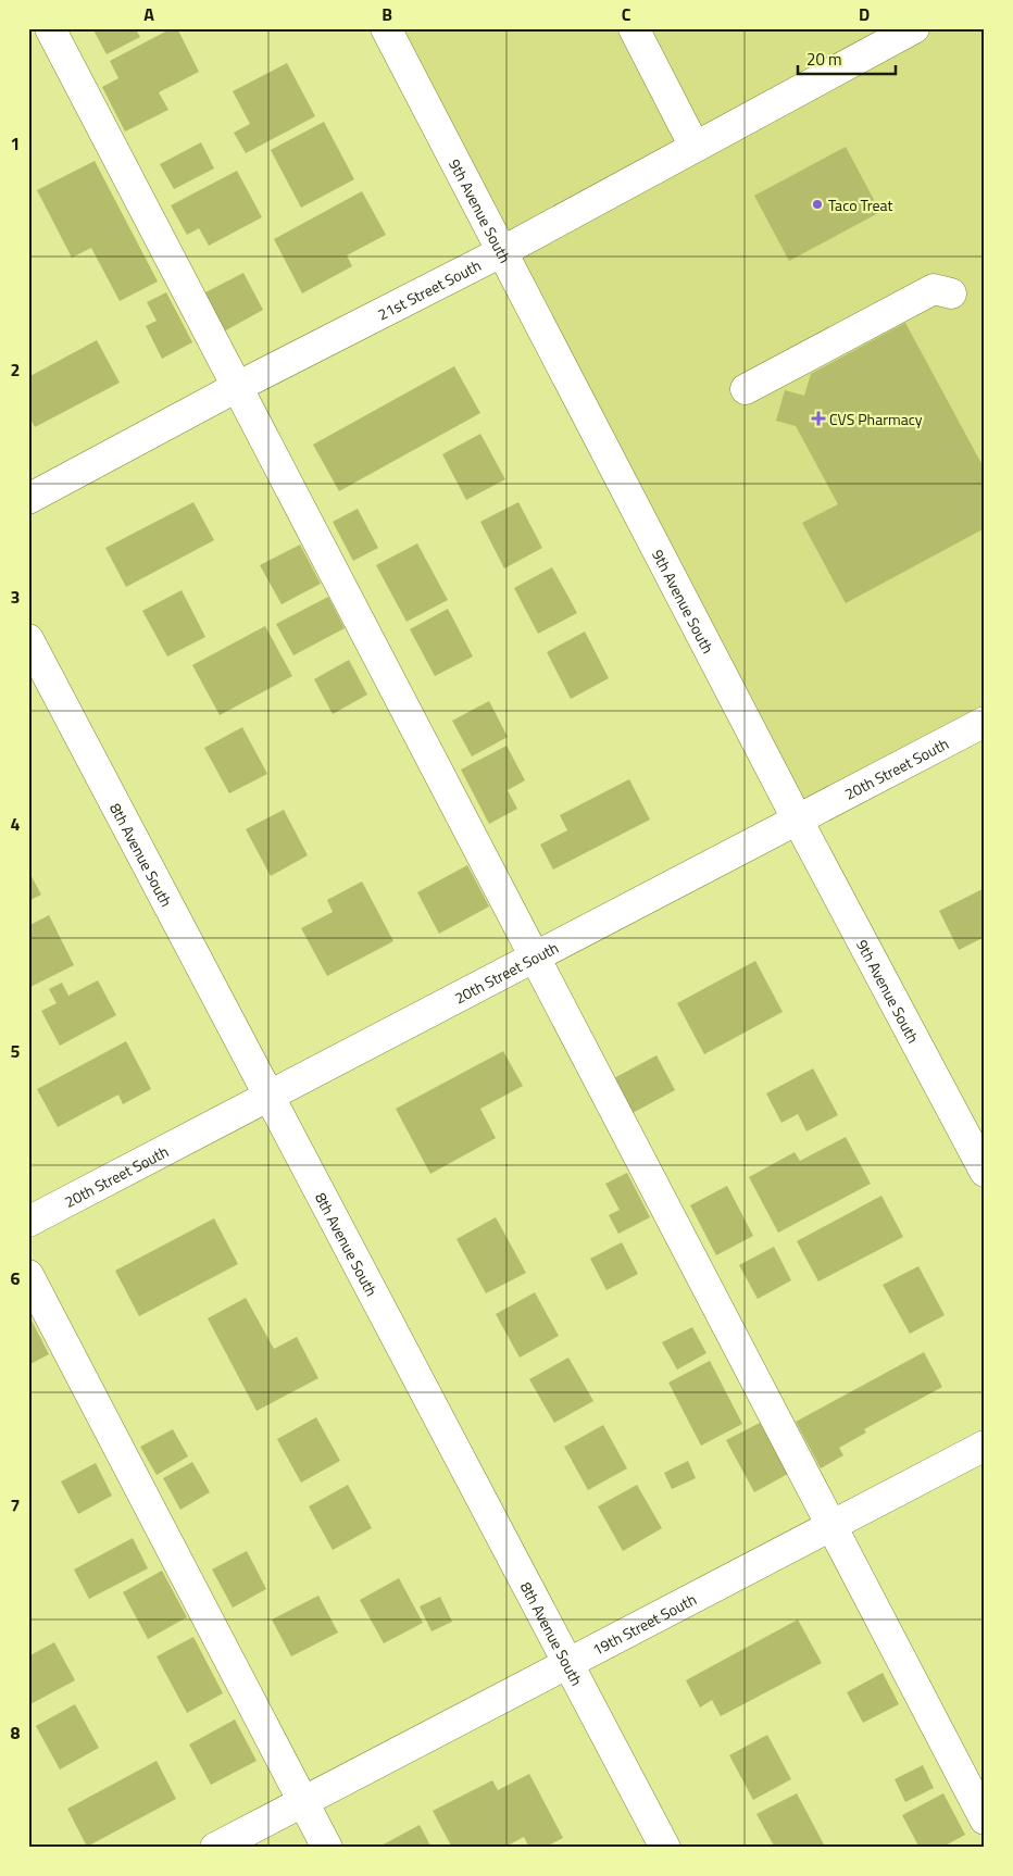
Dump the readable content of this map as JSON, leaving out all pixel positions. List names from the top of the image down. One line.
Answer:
{"streets":{"street":["9th Avenue South","21st Street South","20th Street South","8th Avenue South","19th Street South"]},"crossings":[["9th Avenue South","21st Street South"],["9th Avenue South","20th Street South"],["20th Street South","8th Avenue South"],["8th Avenue South","19th Street South"]],"places":{"other":["Taco Treat"],"health":["CVS Pharmacy"]},"scale_bar":"20 m","grid":{"columns":["A","B","C","D"],"rows":["1","2","3","4","5","6","7","8"]}}
